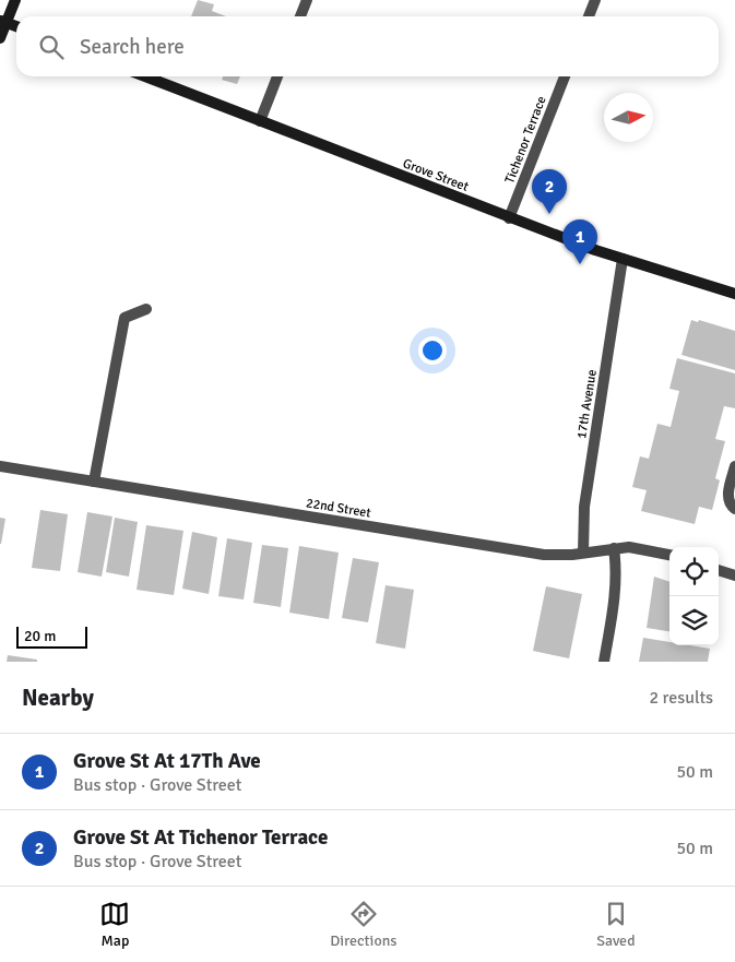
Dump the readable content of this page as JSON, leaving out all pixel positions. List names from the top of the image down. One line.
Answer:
{"streets":{"main road":["Grove Street"],"street":["Tichenor Terrace","17th Avenue","22nd Street"]},"crossings":[["Tichenor Terrace","Grove Street"],["Grove Street","17th Avenue"],["17th Avenue","22nd Street"]],"scale_bar":"20 m","north":"right","page":{"search":"Search here","pins":["2","1"],"scale":"20 m","heading":["Nearby","2 results"],"list":[{"mark":"1","name":"Grove St At 17Th Ave","note":"Bus stop · Grove Street","value":"50 m"},{"mark":"2","name":"Grove St At Tichenor Terrace","note":"Bus stop · Grove Street","value":"50 m"}],"nav":["Map","Directions","Saved"]}}
